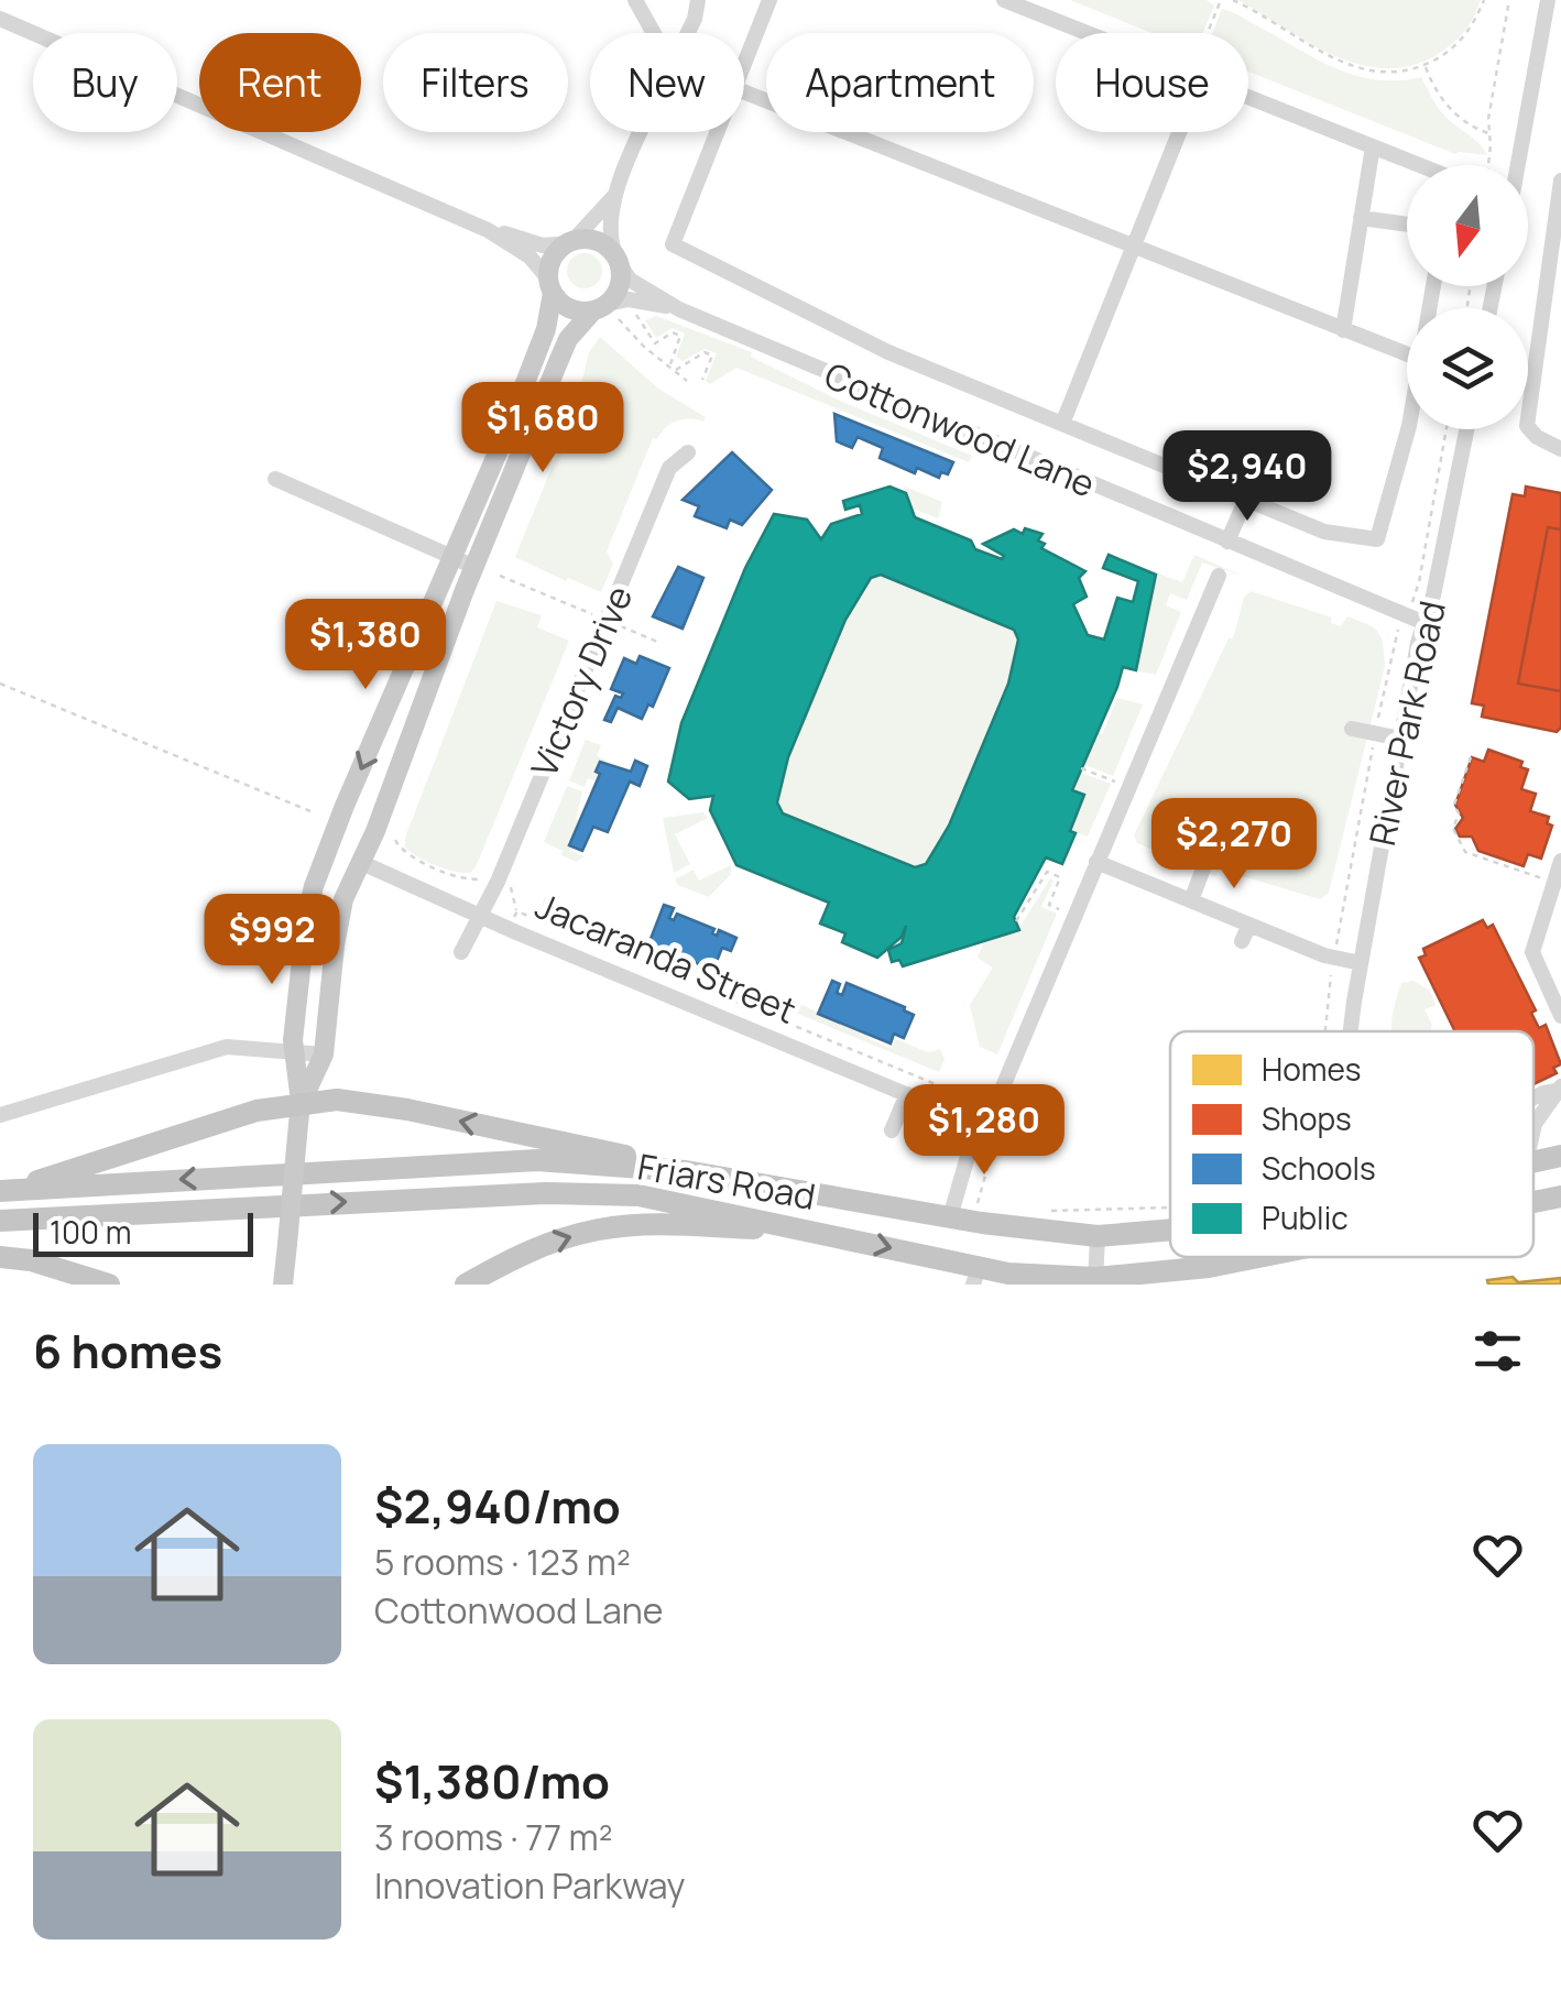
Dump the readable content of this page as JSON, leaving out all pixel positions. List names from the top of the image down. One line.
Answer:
{"streets":{"highway":["Friars Road"],"main road":["Jacaranda Street"],"street":["Cottonwood Lane","Victory Drive","River Park Road"]},"crossings":[["Cottonwood Lane","River Park Road"],["Victory Drive","Jacaranda Street"]],"legend":["Homes","Shops","Schools","Public"],"scale_bar":"100 m","north":"bottom","page":{"chip":["Buy","Rent","Filters","New","Apartment","House"],"price":["$1,680","$2,940","$1,380","$2,270","$992","$1,280"],"scale":"100 m","heading":"6 homes","list":[{"name":"$2,940/mo","note":"5 rooms · 123 m² · Cottonwood Lane"},{"name":"$1,380/mo","note":"3 rooms · 77 m² · Innovation Parkway"}]}}
